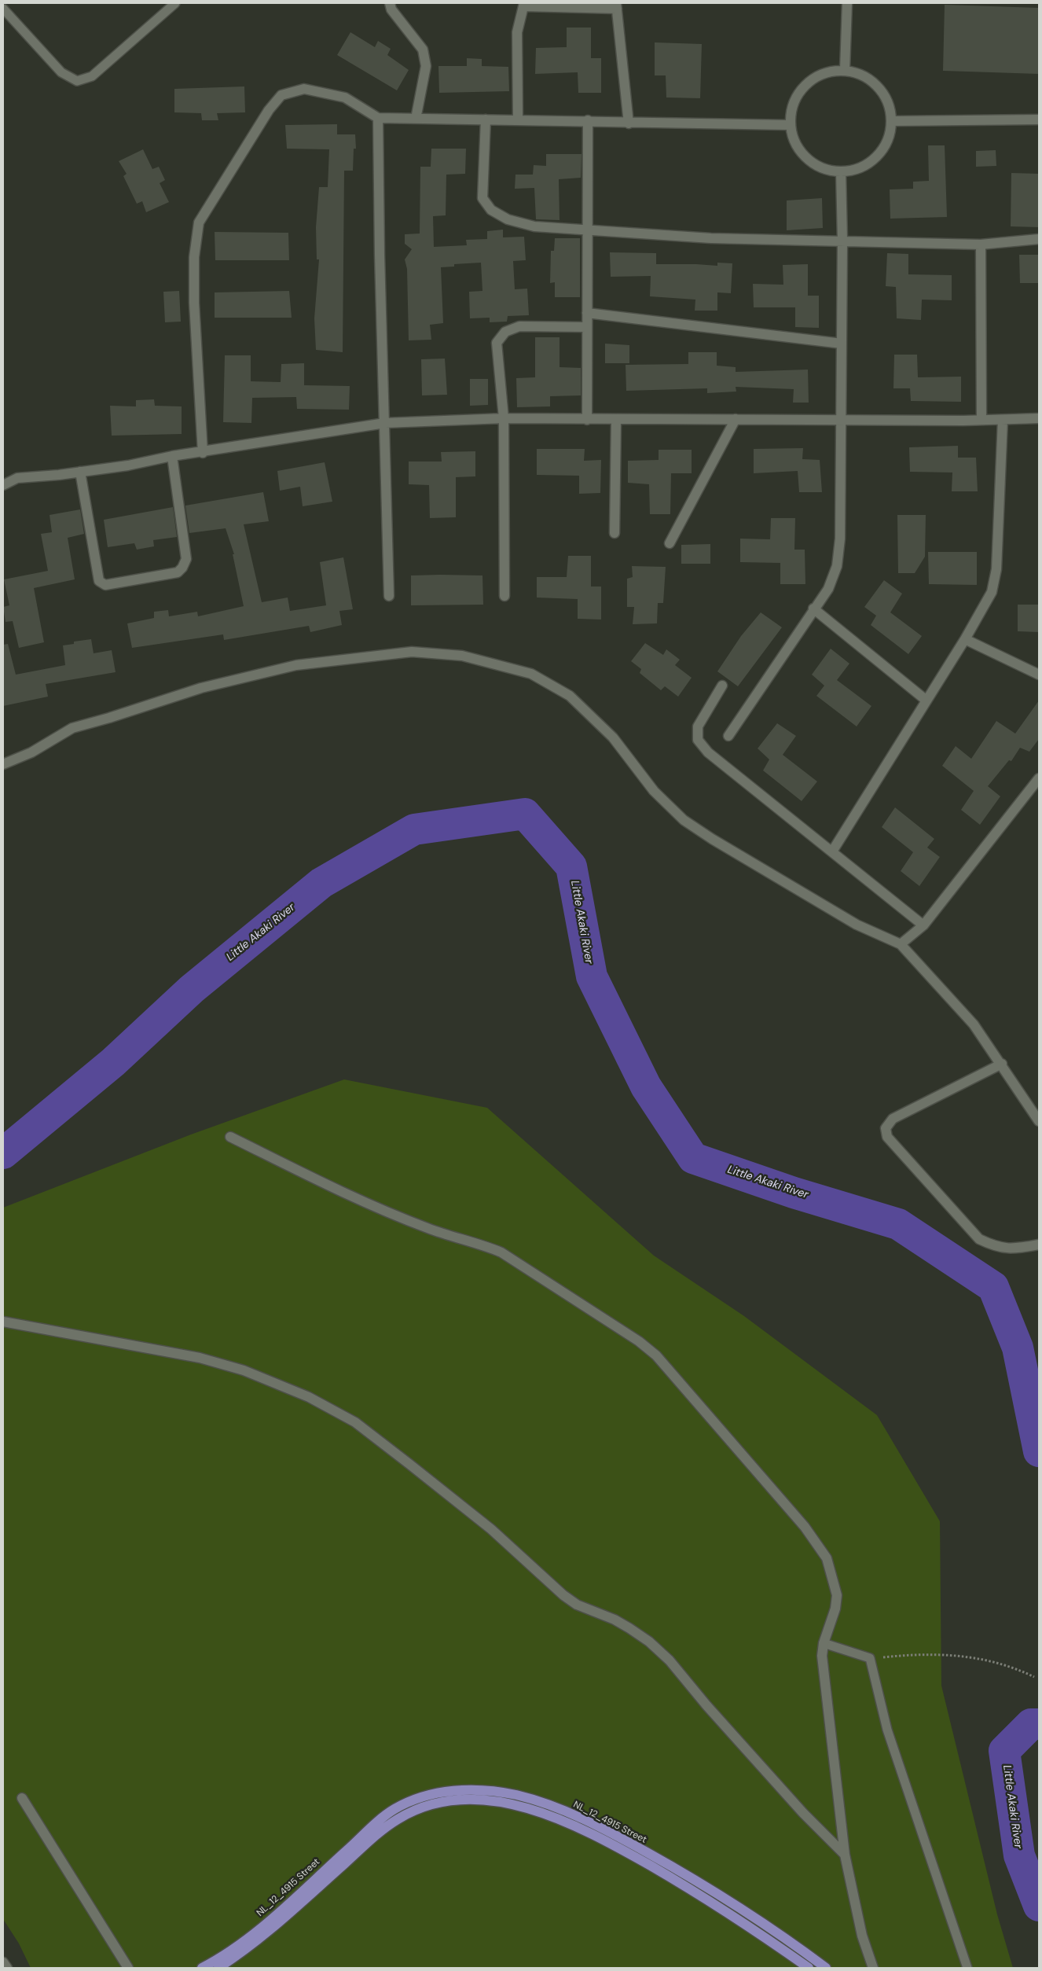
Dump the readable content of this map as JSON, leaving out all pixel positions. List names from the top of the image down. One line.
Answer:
{"streets":{"main road":["NL_12_4915 Street"]},"water":["Little Akaki River"]}
